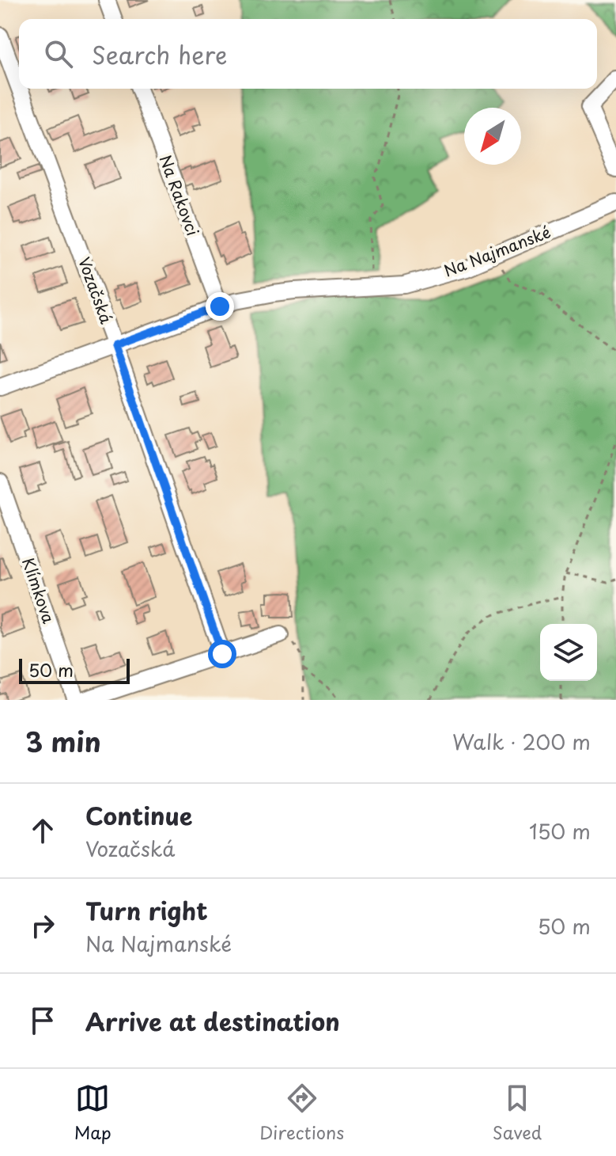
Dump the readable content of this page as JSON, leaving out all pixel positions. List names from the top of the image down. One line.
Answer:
{"streets":{"street":["Na Rakovci","Na Najmanské","Vozačská","Klímkova"]},"crossings":[["Na Rakovci","Na Najmanské"]],"scale_bar":"50 m","north":"bottom left","page":{"search":"Search here","scale":"50 m","heading":["3 min","Walk · 200 m"],"list":[["Continue","Vozačská","150 m"],["Turn right","Na Najmanské","50 m"],"Arrive at destination"],"nav":["Map","Directions","Saved"]}}
